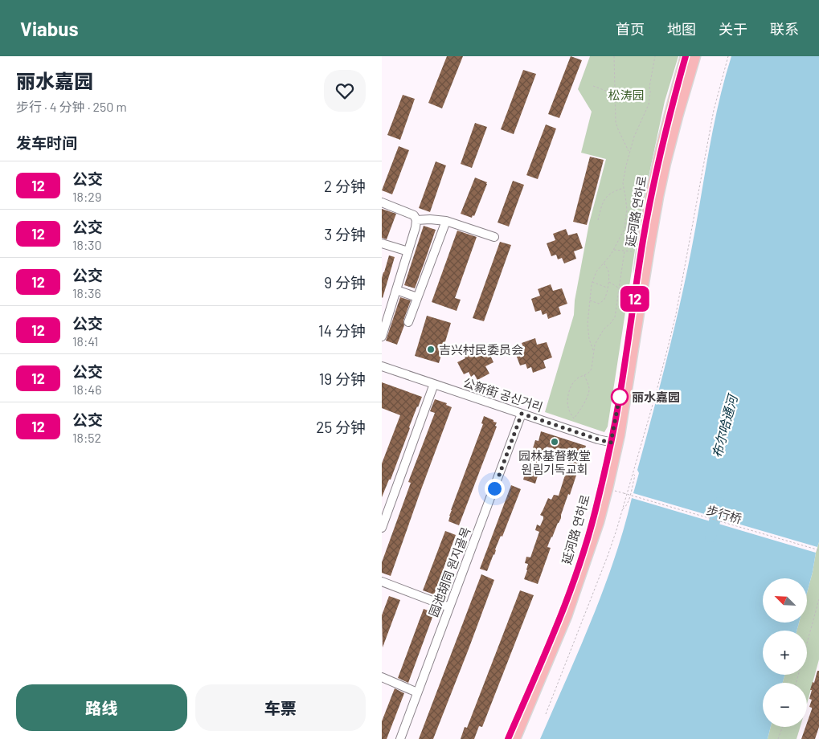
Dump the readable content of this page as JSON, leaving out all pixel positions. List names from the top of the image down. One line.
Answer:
{"streets":{"main road":["延河路 연하로"],"street":["公新街 공신거리","园池胡同 원지골목"],"path":["步行桥"]},"crossings":[["延河路 연하로","公新街 공신거리"],["公新街 공신거리","园池胡同 원지골목"]],"water":["布尔哈通河"],"parks":["松涛园"],"places":["吉兴村民委员会","丽水嘉园","园林基督教堂 원림기독교회"],"lines":["bus line 12"],"north":"top left","page":{"header":"Viabus","nav":["首页","地图","关于","联系"],"heading":[["丽水嘉园","步行 · 4 分钟 · 250 m"],"发车时间"],"on_map":"12","list":[{"mark":"12","name":"公交","note":"18:29","value":"2 分钟"},{"mark":"12","name":"公交","note":"18:30","value":"3 分钟"},{"mark":"12","name":"公交","note":"18:36","value":"9 分钟"},{"mark":"12","name":"公交","note":"18:41","value":"14 分钟"},{"mark":"12","name":"公交","note":"18:46","value":"19 分钟"},{"mark":"12","name":"公交","note":"18:52","value":"25 分钟"}],"map_buttons":["+","−"],"buttons":["路线","车票"]}}
